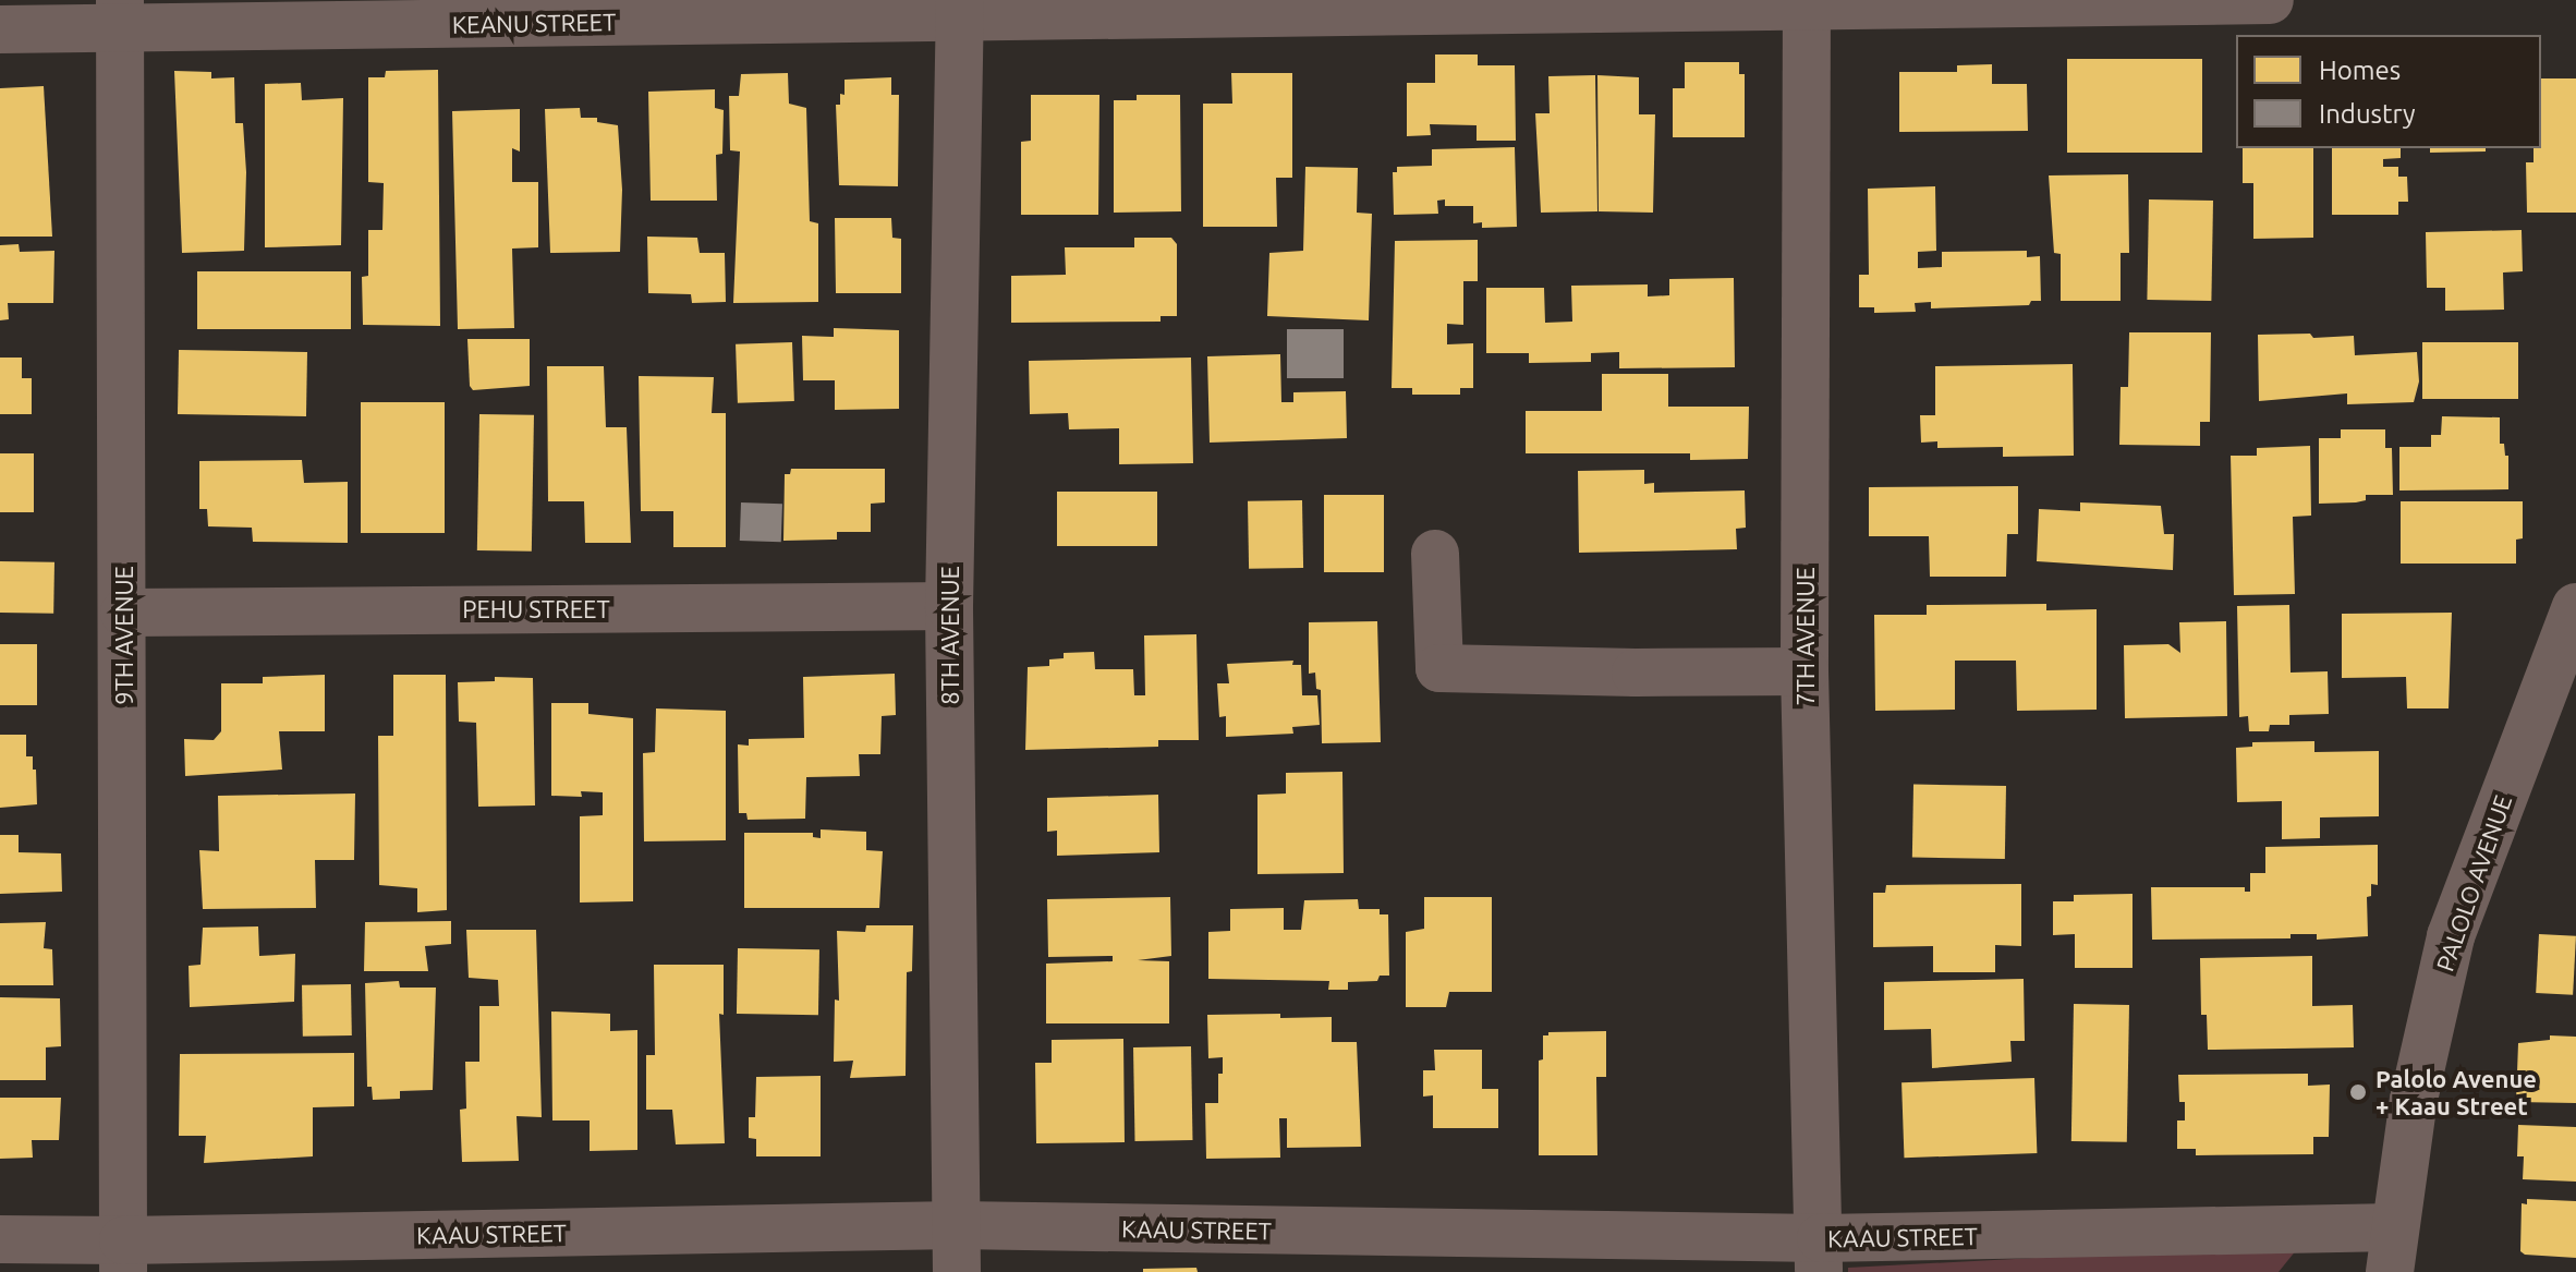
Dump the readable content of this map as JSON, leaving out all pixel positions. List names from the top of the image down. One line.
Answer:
{"streets":{"street":["KEANU STREET","PEHU STREET","9TH AVENUE","8TH AVENUE","7TH AVENUE","PALOLO AVENUE","KAAU STREET"]},"crossings":[["KEANU STREET","9TH AVENUE"],["KEANU STREET","8TH AVENUE"],["KEANU STREET","7TH AVENUE"],["PEHU STREET","9TH AVENUE"],["PEHU STREET","8TH AVENUE"],["9TH AVENUE","KAAU STREET"],["8TH AVENUE","KAAU STREET"],["7TH AVENUE","KAAU STREET"],["PALOLO AVENUE","KAAU STREET"]],"places":["Palolo Avenue + Kaau Street"],"legend":["Homes","Industry"]}
